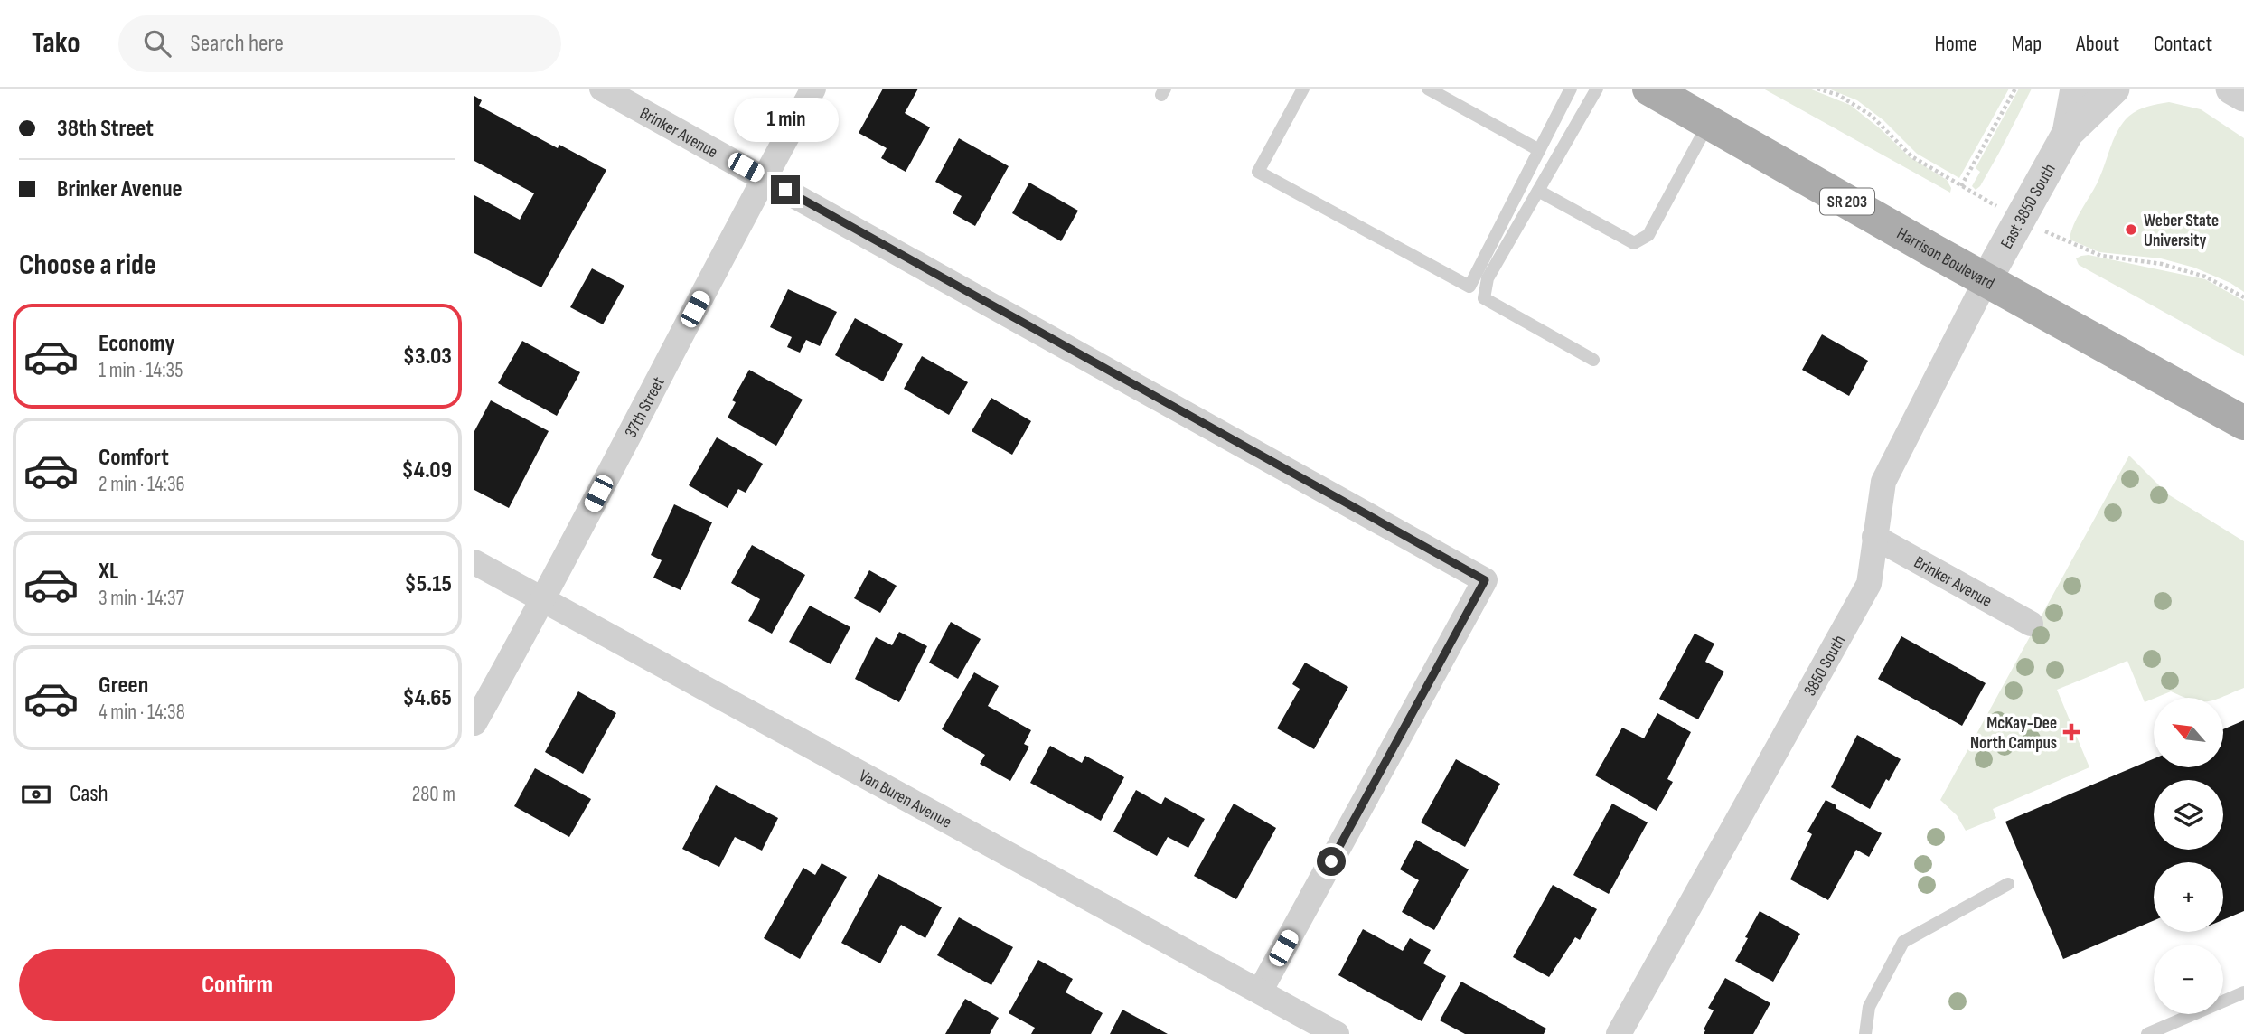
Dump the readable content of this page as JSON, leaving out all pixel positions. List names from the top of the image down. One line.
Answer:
{"streets":{"main road":["SR 203","Harrison Boulevard"],"street":["Brinker Avenue","East 3850 South","37th Street","3850 South","Van Buren Avenue"]},"crossings":[["Brinker Avenue","37th Street"],["Brinker Avenue","3850 South"],["Brinker Avenue","Van Buren Avenue"],["East 3850 South","Harrison Boulevard"],["East 3850 South","3850 South"],["Harrison Boulevard","3850 South"],["37th Street","Van Buren Avenue"]],"places":{"other":["Weber State University"],"health":["McKay-Dee North Campus"]},"north":"top left","page":{"header":"Tako","search":"Search here","nav":["Home","Map","About","Contact"],"banner":["38th Street","Brinker Avenue"],"bubble":"1 min","heading":"Choose a ride","list":[{"name":"Economy","note":"1 min · 14:35","value":"$3.03"},{"name":"Comfort","note":"2 min · 14:36","value":"$4.09"},{"name":"XL","note":"3 min · 14:37","value":"$5.15"},{"name":"Green","note":"4 min · 14:38","value":"$4.65"}],"map_buttons":["+","−"],"pay":["Cash","280 m"],"buttons":"Confirm"}}
